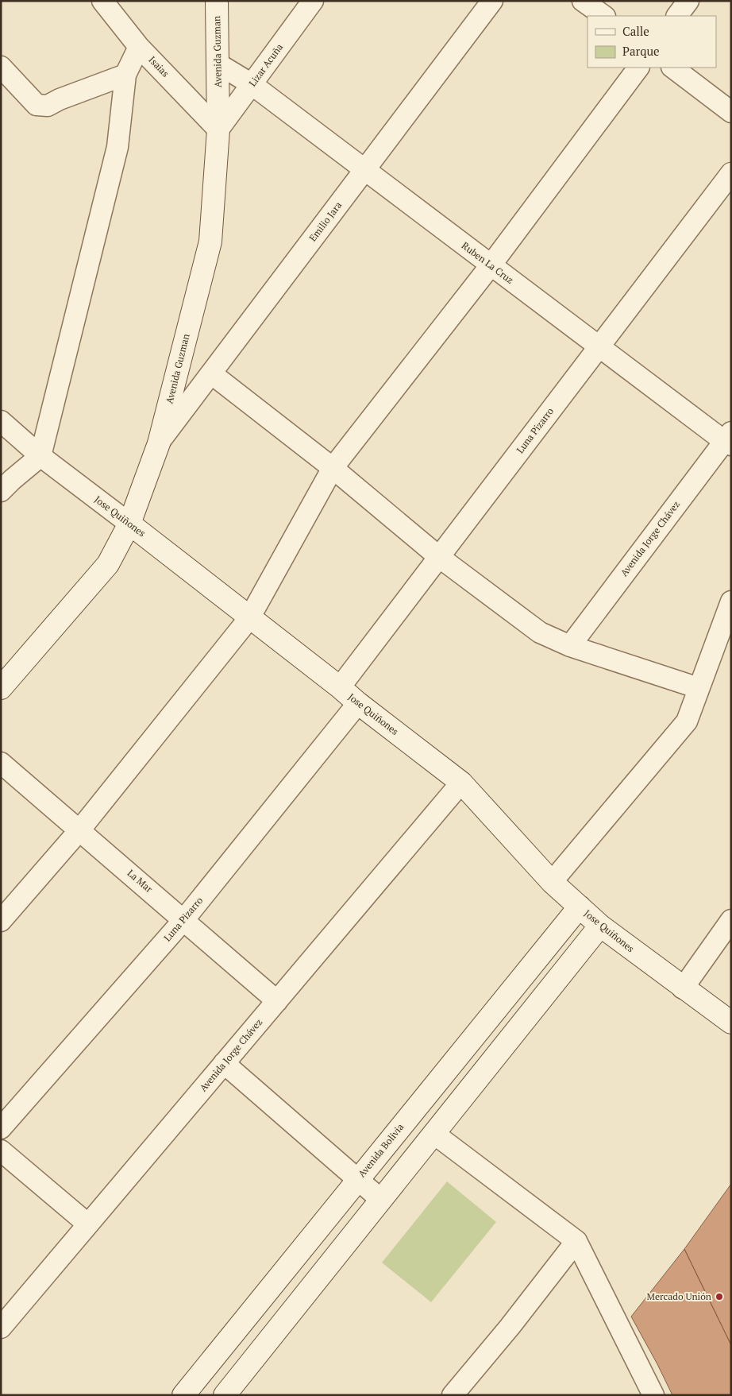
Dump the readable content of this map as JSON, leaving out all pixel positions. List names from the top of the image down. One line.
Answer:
{"streets":{"street":["Avenida Guzman","Lizar Acuña","Isaias","Emilio Jara","Ruben La Cruz","Luna Pizarro","Jose Quiñones","Avenida Jorge Chávez","La Mar","Avenida Bolivia"]},"crossings":[["Avenida Guzman","Lizar Acuña"],["Avenida Guzman","Isaias"],["Avenida Guzman","Emilio Jara"],["Avenida Guzman","Ruben La Cruz"],["Avenida Guzman","Jose Quiñones"],["Lizar Acuña","Isaias"],["Lizar Acuña","Ruben La Cruz"],["Emilio Jara","Ruben La Cruz"],["Ruben La Cruz","Luna Pizarro"],["Ruben La Cruz","Avenida Jorge Chávez"],["Luna Pizarro","Jose Quiñones"],["Luna Pizarro","La Mar"],["Jose Quiñones","Avenida Jorge Chávez"],["Jose Quiñones","Avenida Bolivia"],["Avenida Jorge Chávez","La Mar"]],"places":["Mercado Unión"],"legend":["Calle","Parque"]}
